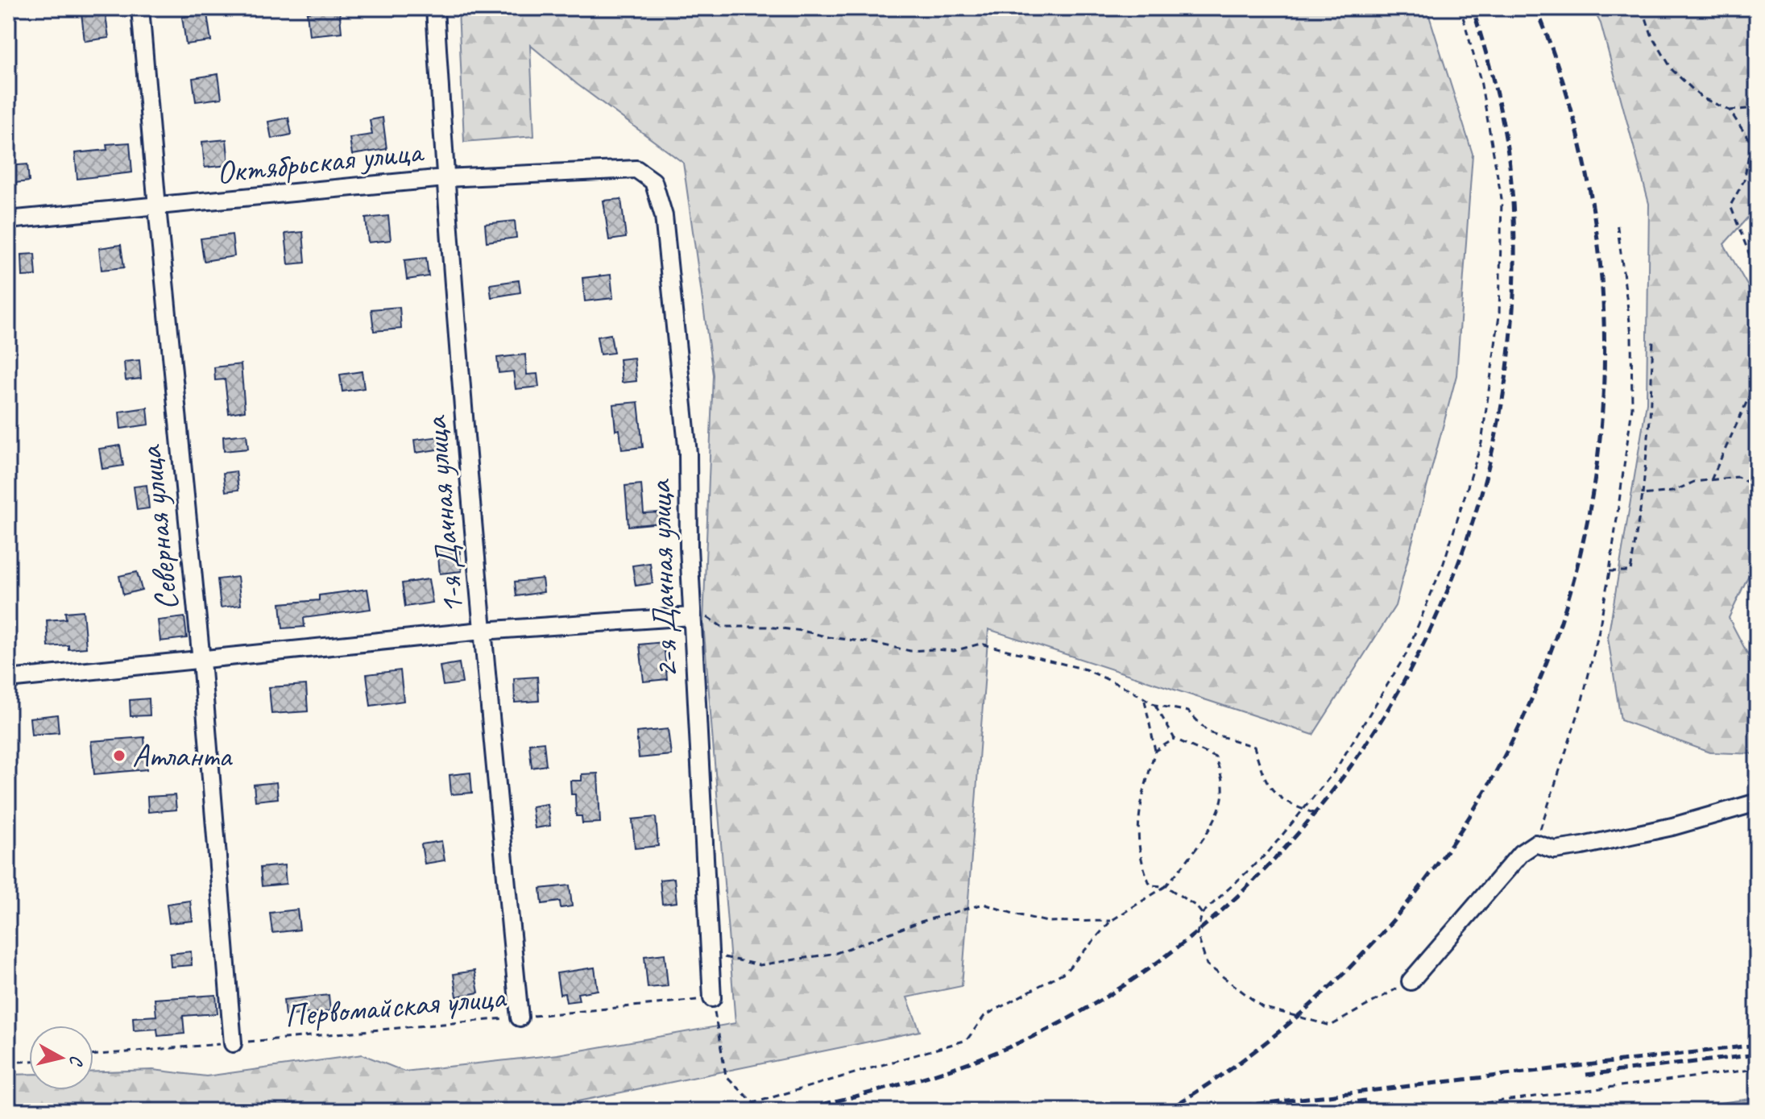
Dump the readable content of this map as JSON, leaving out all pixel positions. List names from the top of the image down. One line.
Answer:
{"streets":{"street":["Октябрьская улица","1-я Дачная улица","Северная улица","2-я Дачная улица"],"path":["Первомайская улица"]},"crossings":[["Октябрьская улица","1-я Дачная улица"],["Октябрьская улица","Северная улица"],["Октябрьская улица","2-я Дачная улица"],["1-я Дачная улица","Первомайская улица"],["Северная улица","Первомайская улица"],["2-я Дачная улица","Первомайская улица"]],"places":["Атланта"],"north":"right"}
